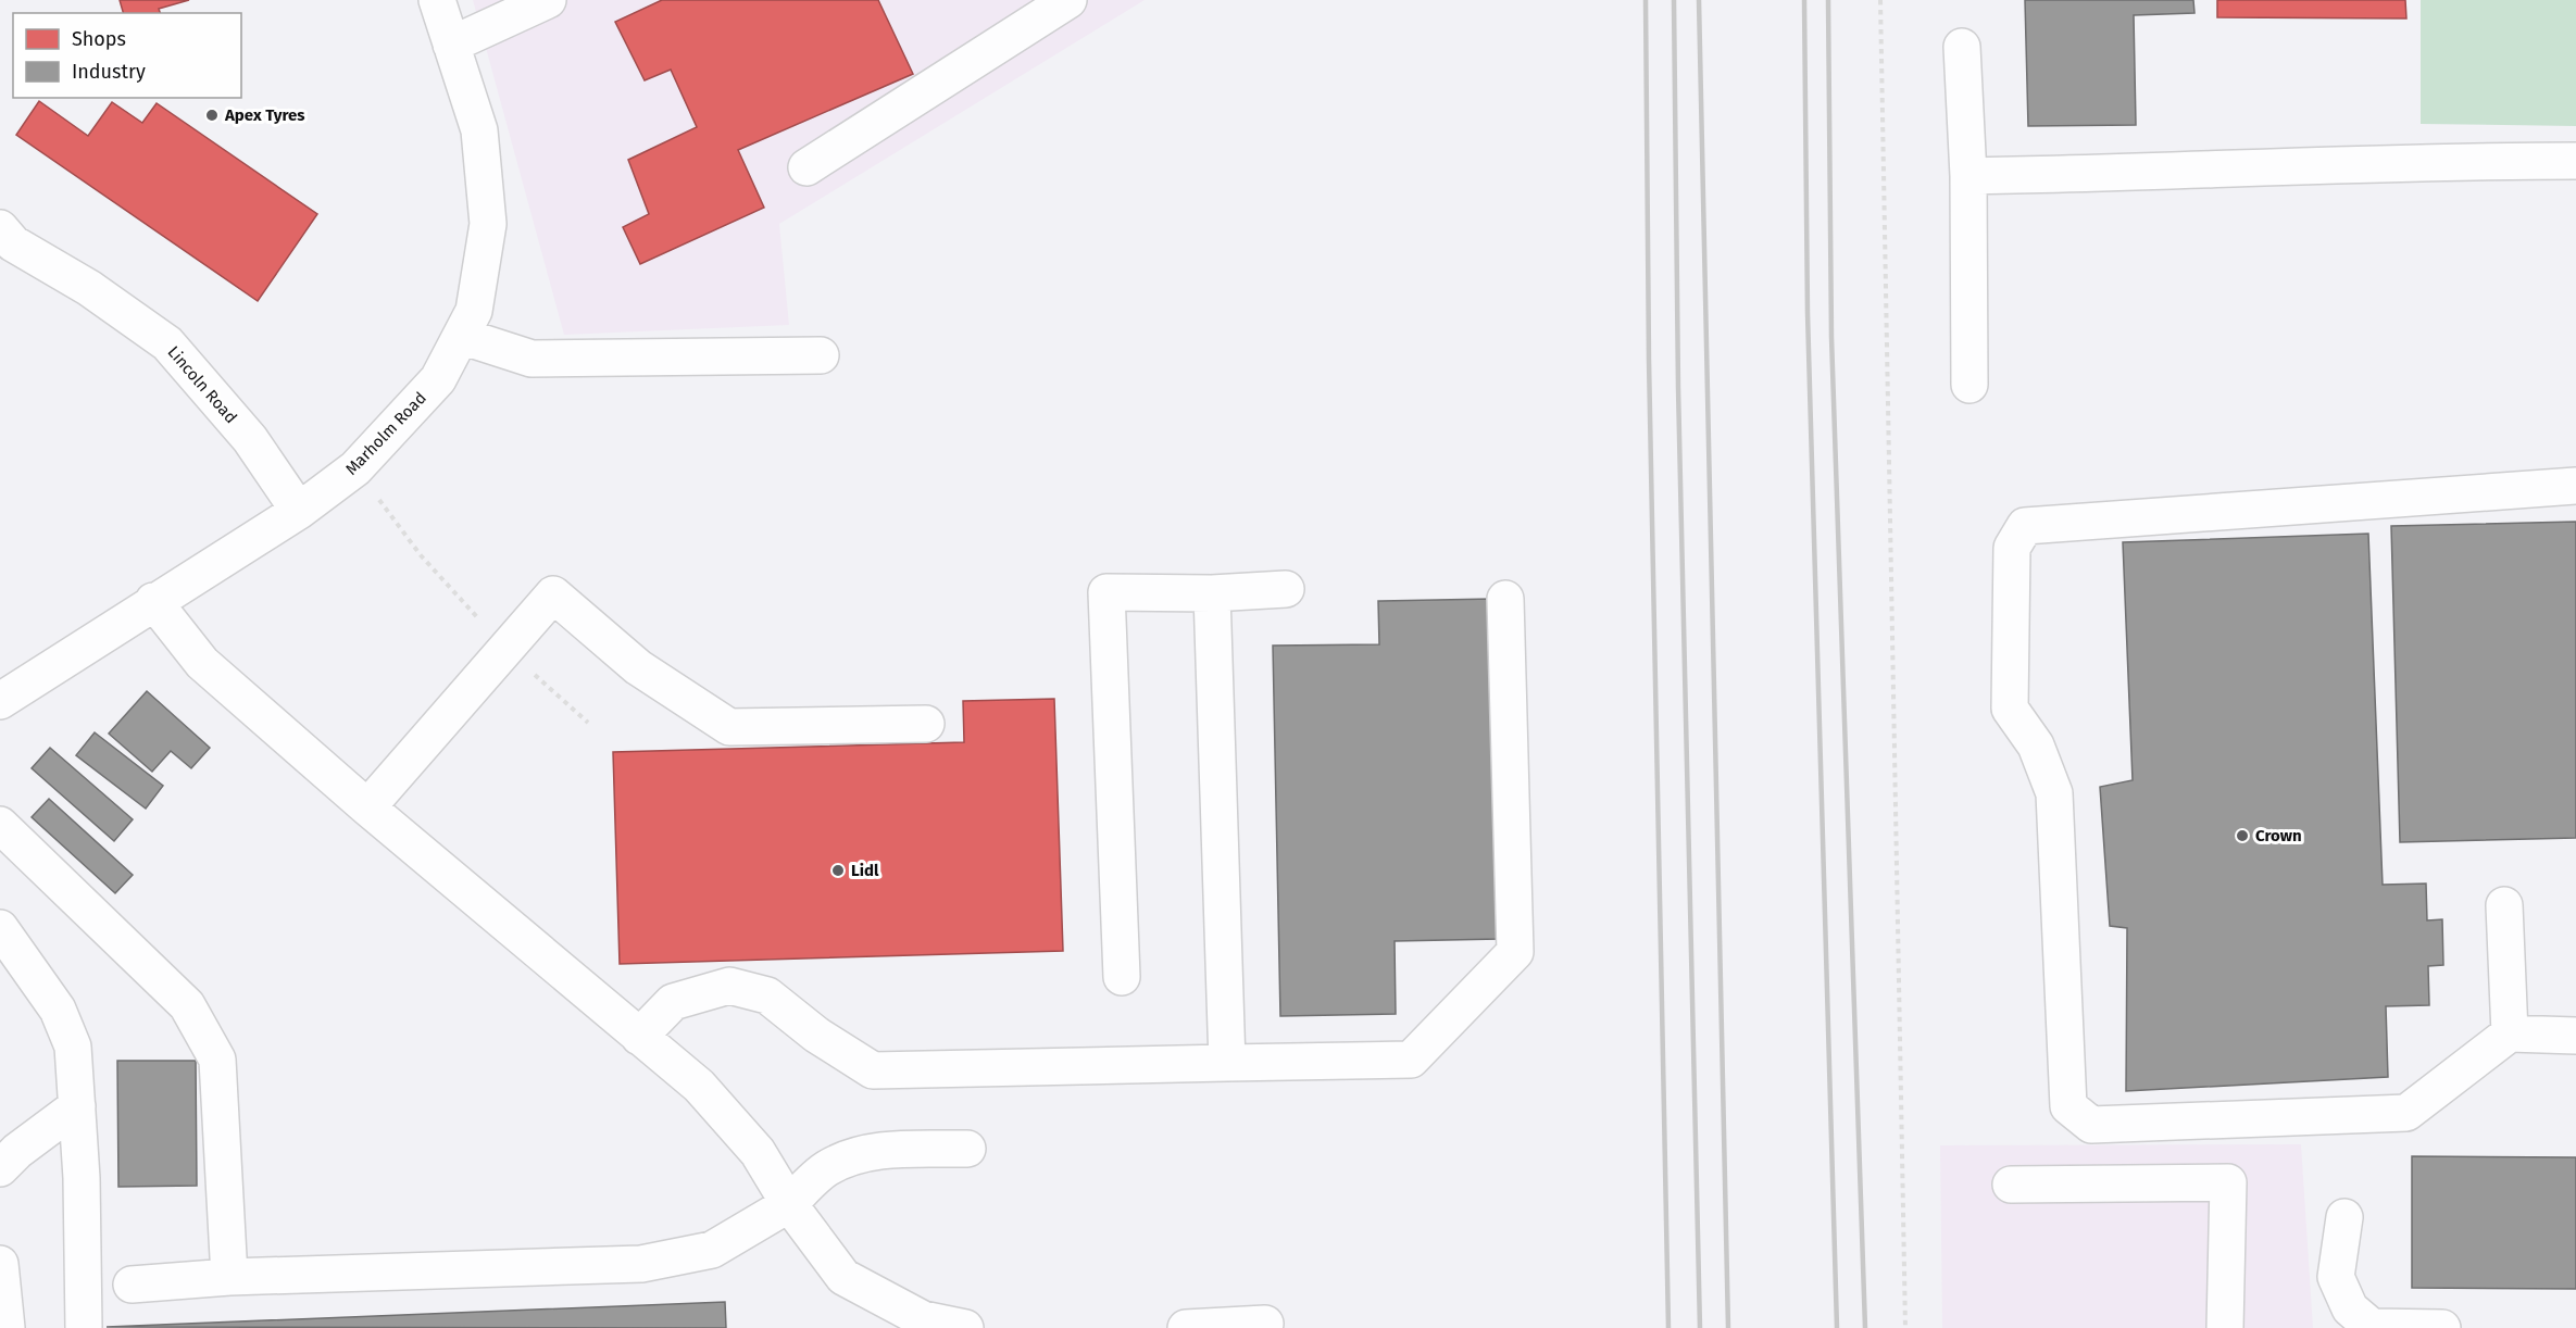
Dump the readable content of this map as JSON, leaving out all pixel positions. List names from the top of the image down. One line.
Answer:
{"streets":{"street":["Lincoln Road","Marholm Road"]},"crossings":[["Lincoln Road","Marholm Road"]],"places":["Apex Tyres","Crown","Lidl"],"legend":["Shops","Industry"]}
